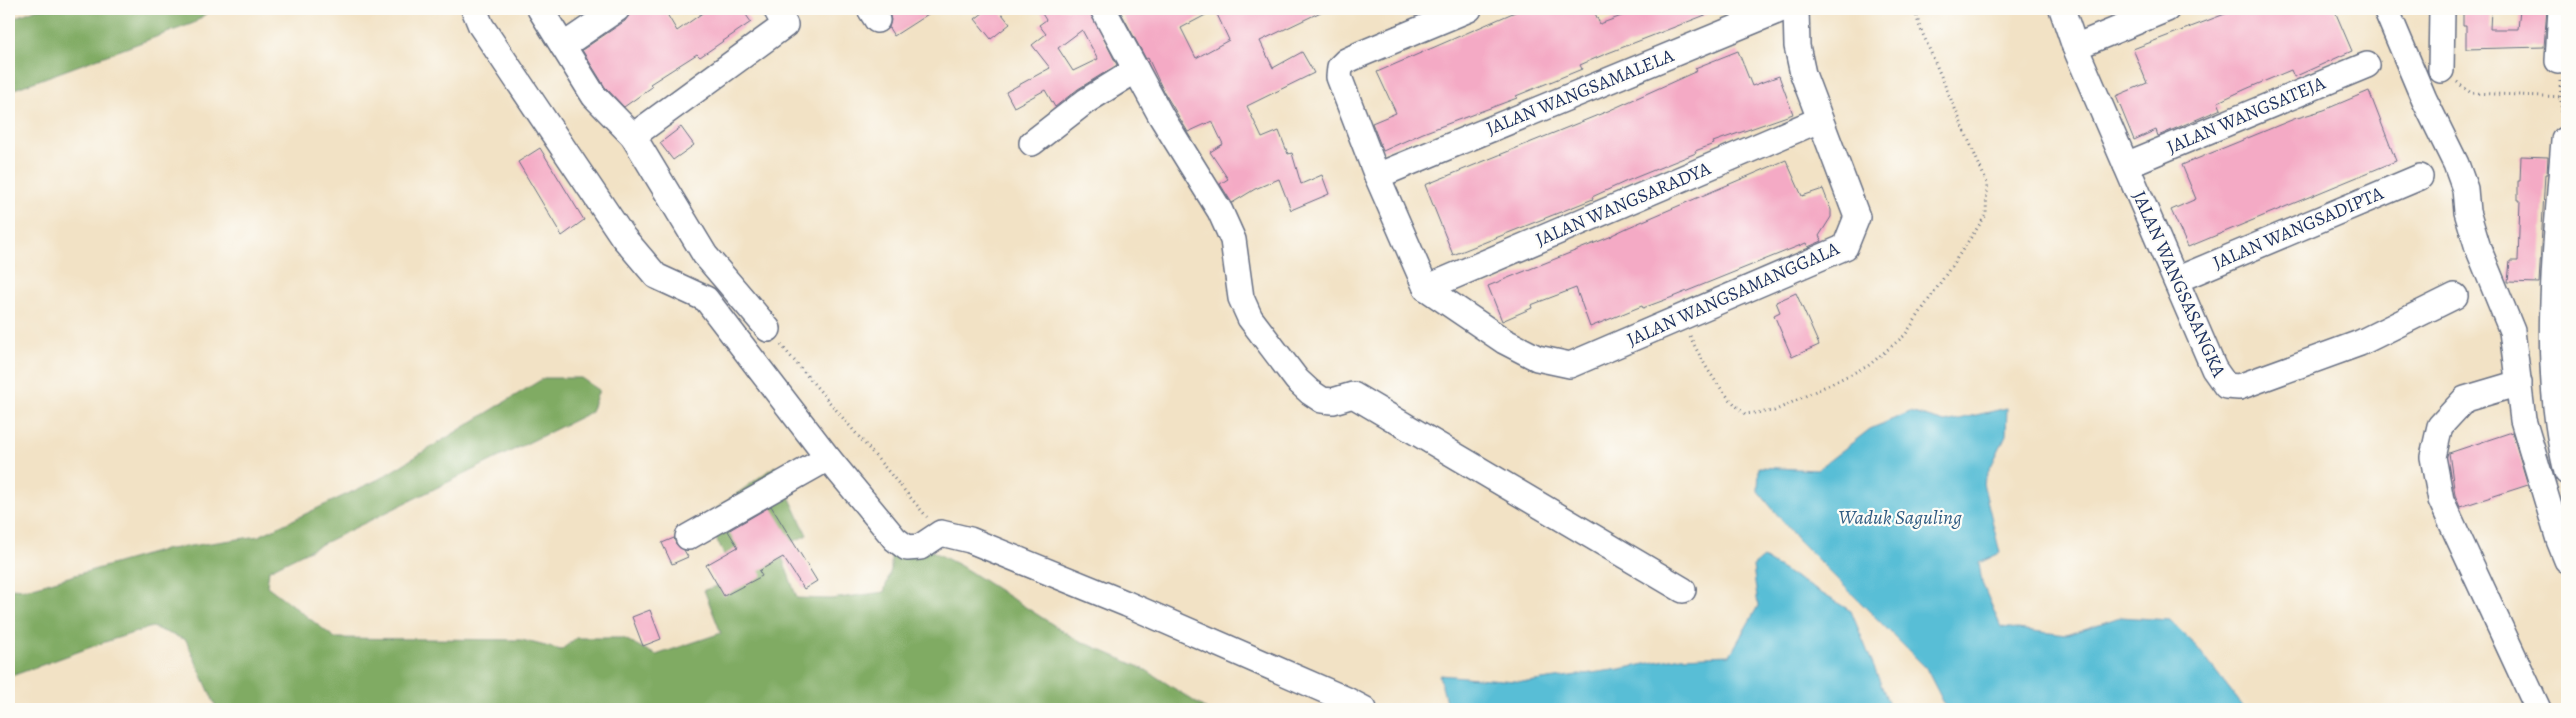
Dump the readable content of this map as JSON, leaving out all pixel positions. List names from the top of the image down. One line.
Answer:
{"streets":{"street":["JALAN WANGSAMALELA","JALAN WANGSATEJA","JALAN WANGSARADYA","JALAN WANGSADIPTA","JALAN WANGSASANGKA","JALAN WANGSAMANGGALA"]},"crossings":[["JALAN WANGSATEJA","JALAN WANGSASANGKA"],["JALAN WANGSARADYA","JALAN WANGSAMANGGALA"],["JALAN WANGSADIPTA","JALAN WANGSASANGKA"]],"water":["Waduk Saguling"]}
